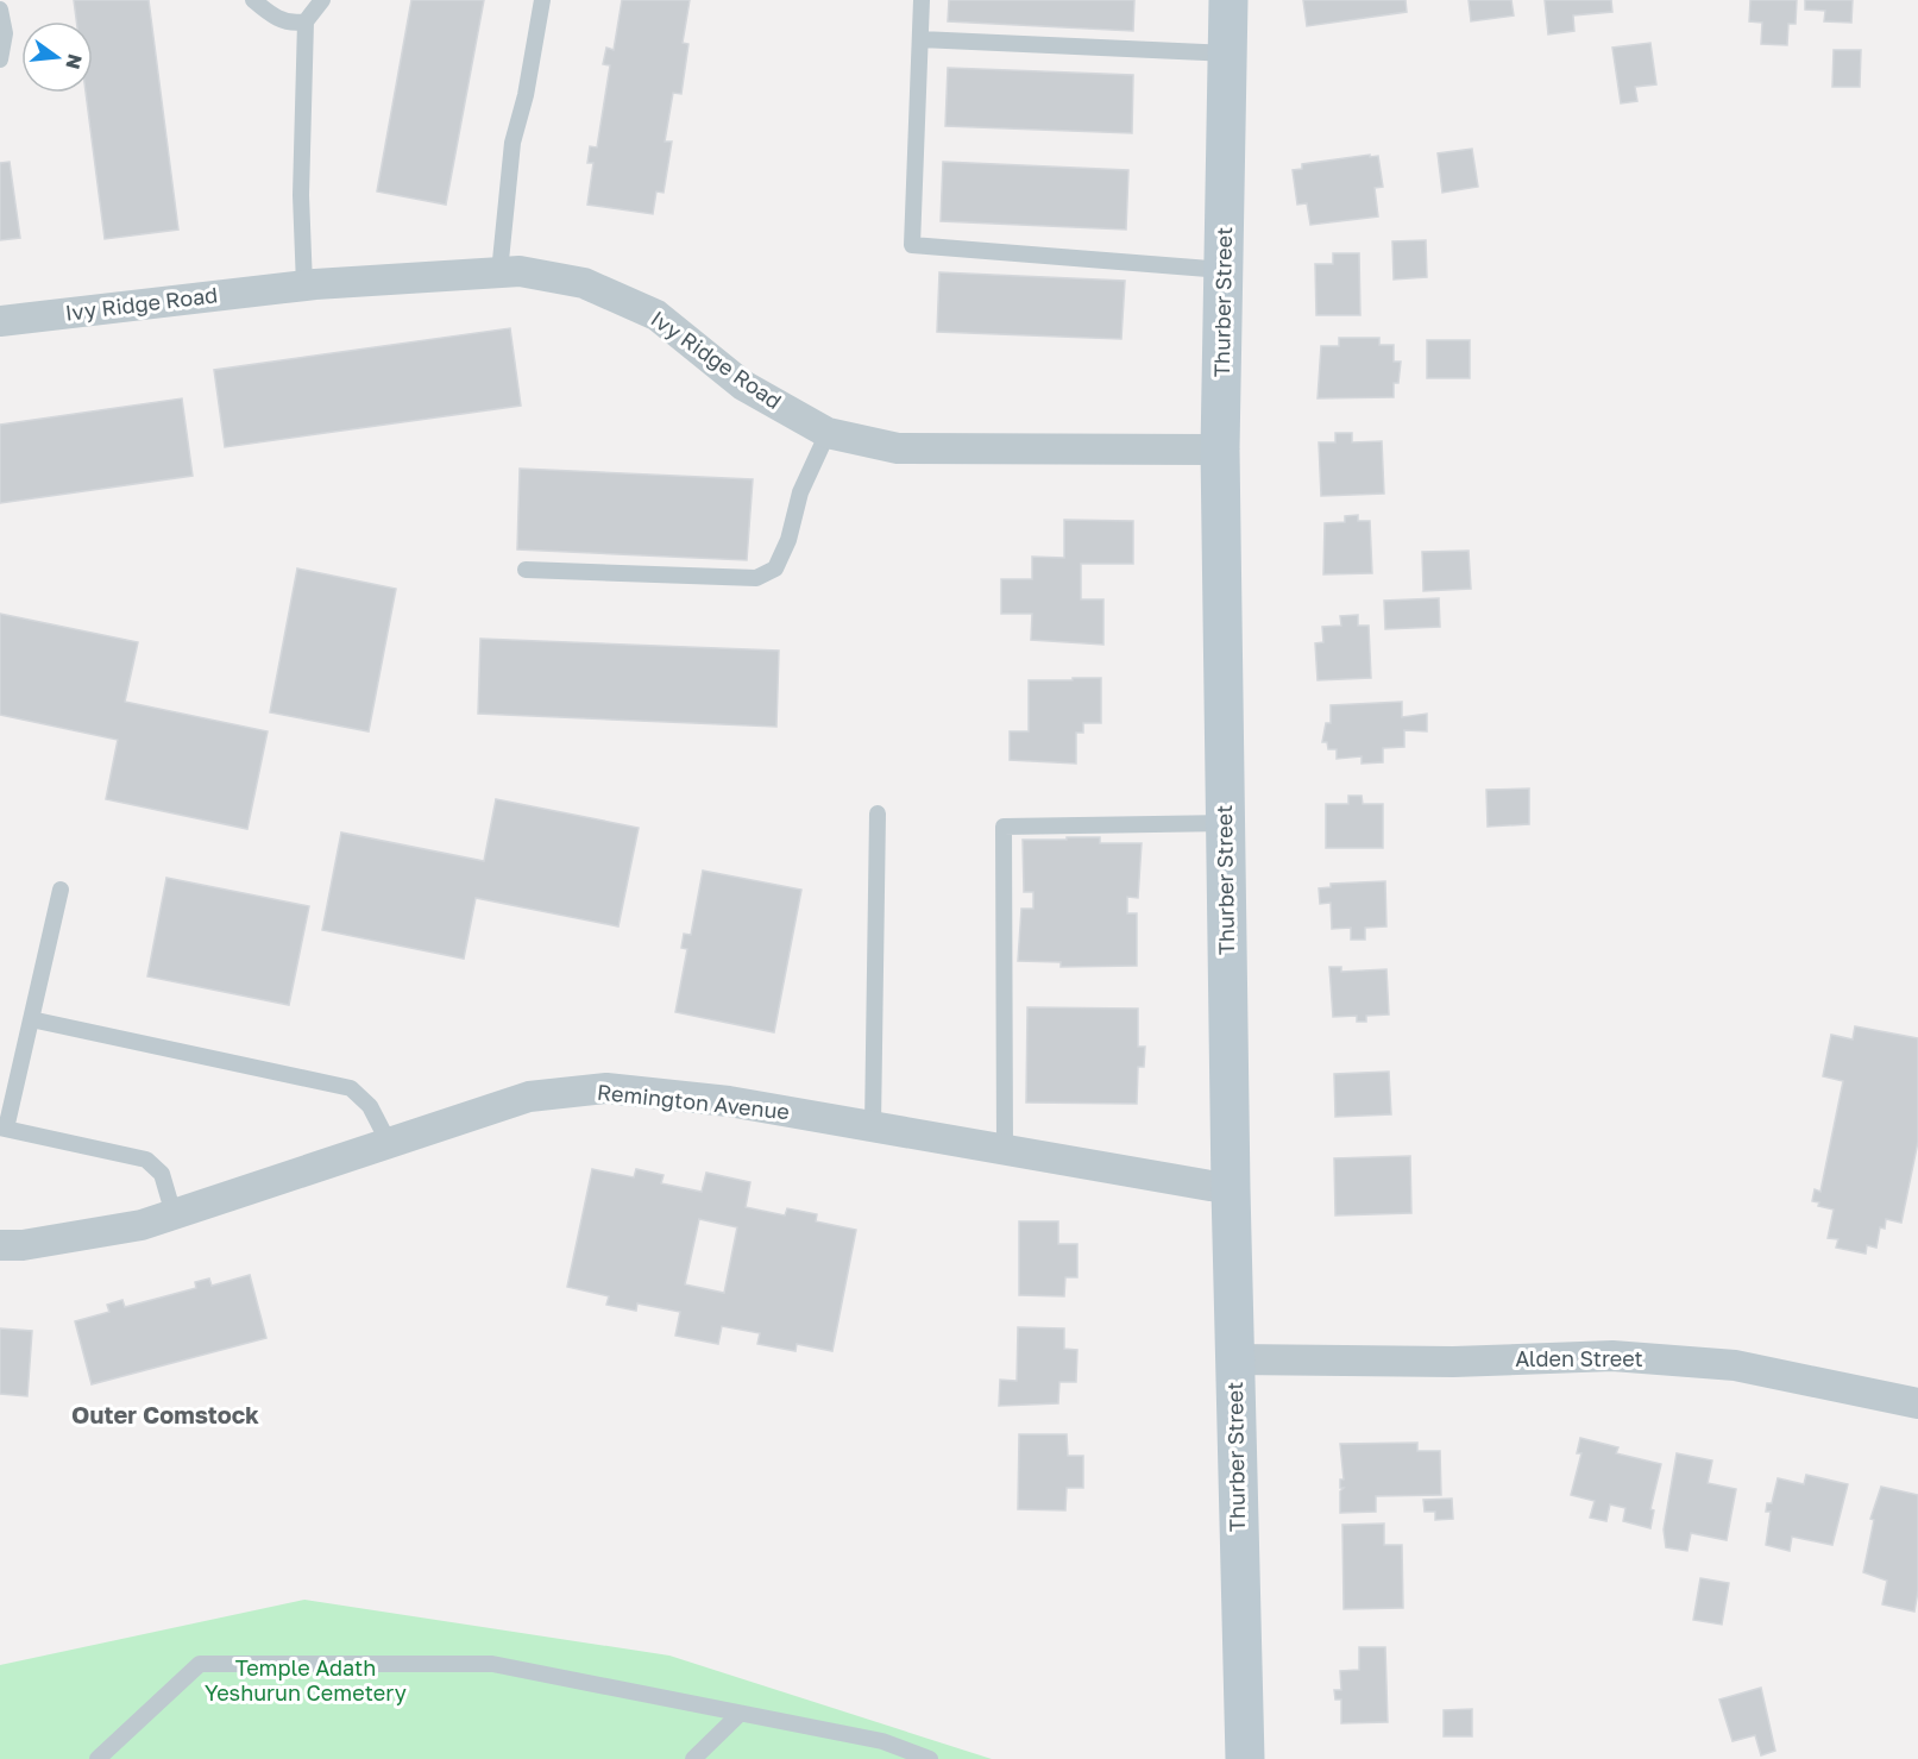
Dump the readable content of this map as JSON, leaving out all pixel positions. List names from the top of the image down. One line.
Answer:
{"streets":{"street":["Thurber Street","Ivy Ridge Road","Remington Avenue","Alden Street"]},"crossings":[["Thurber Street","Ivy Ridge Road"],["Thurber Street","Remington Avenue"],["Thurber Street","Alden Street"]],"districts":["Outer Comstock"],"parks":["Temple Adath Yeshurun Cemetery"],"north":"right"}
